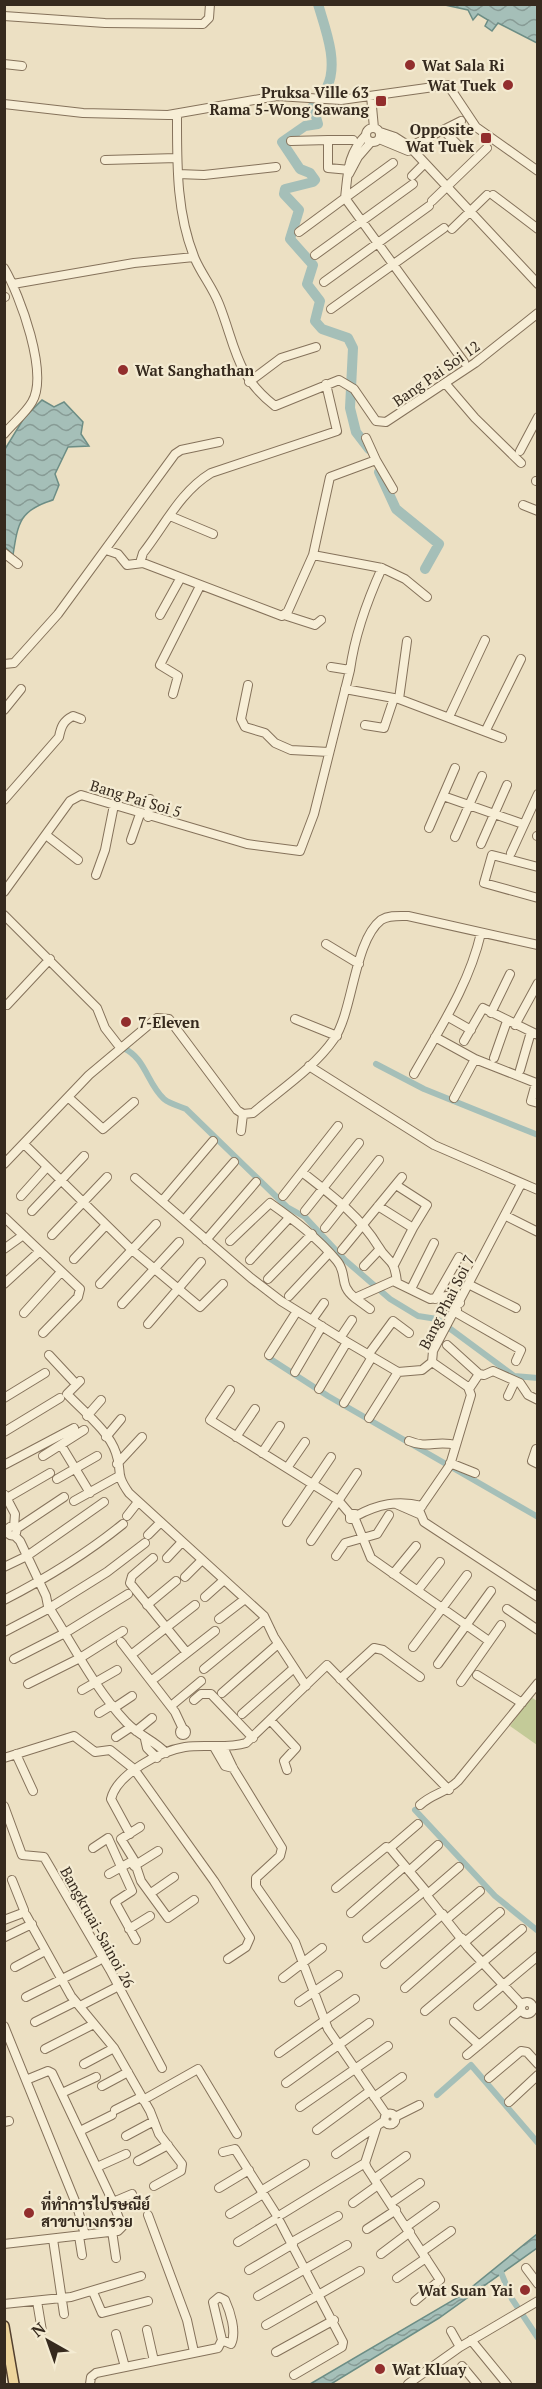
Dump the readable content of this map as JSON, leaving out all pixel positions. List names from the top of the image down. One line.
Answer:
{"streets":{"street":["Bang Pai Soi 12","Bang Pai Soi 5","Bang Phai Soi 7","Bangkruai-Sainoi 26"]},"places":{"other":["Wat Sala Ri","Wat Tuek","Wat Sanghathan","7-Eleven","ที่ทำการไปรษณีย์ สาขาบางกรวย","Wat Suan Yai","Wat Kluay"],"transit":["Pruksa Ville 63 Rama 5-Wong Sawang","Opposite Wat Tuek"]},"north":"top left"}
